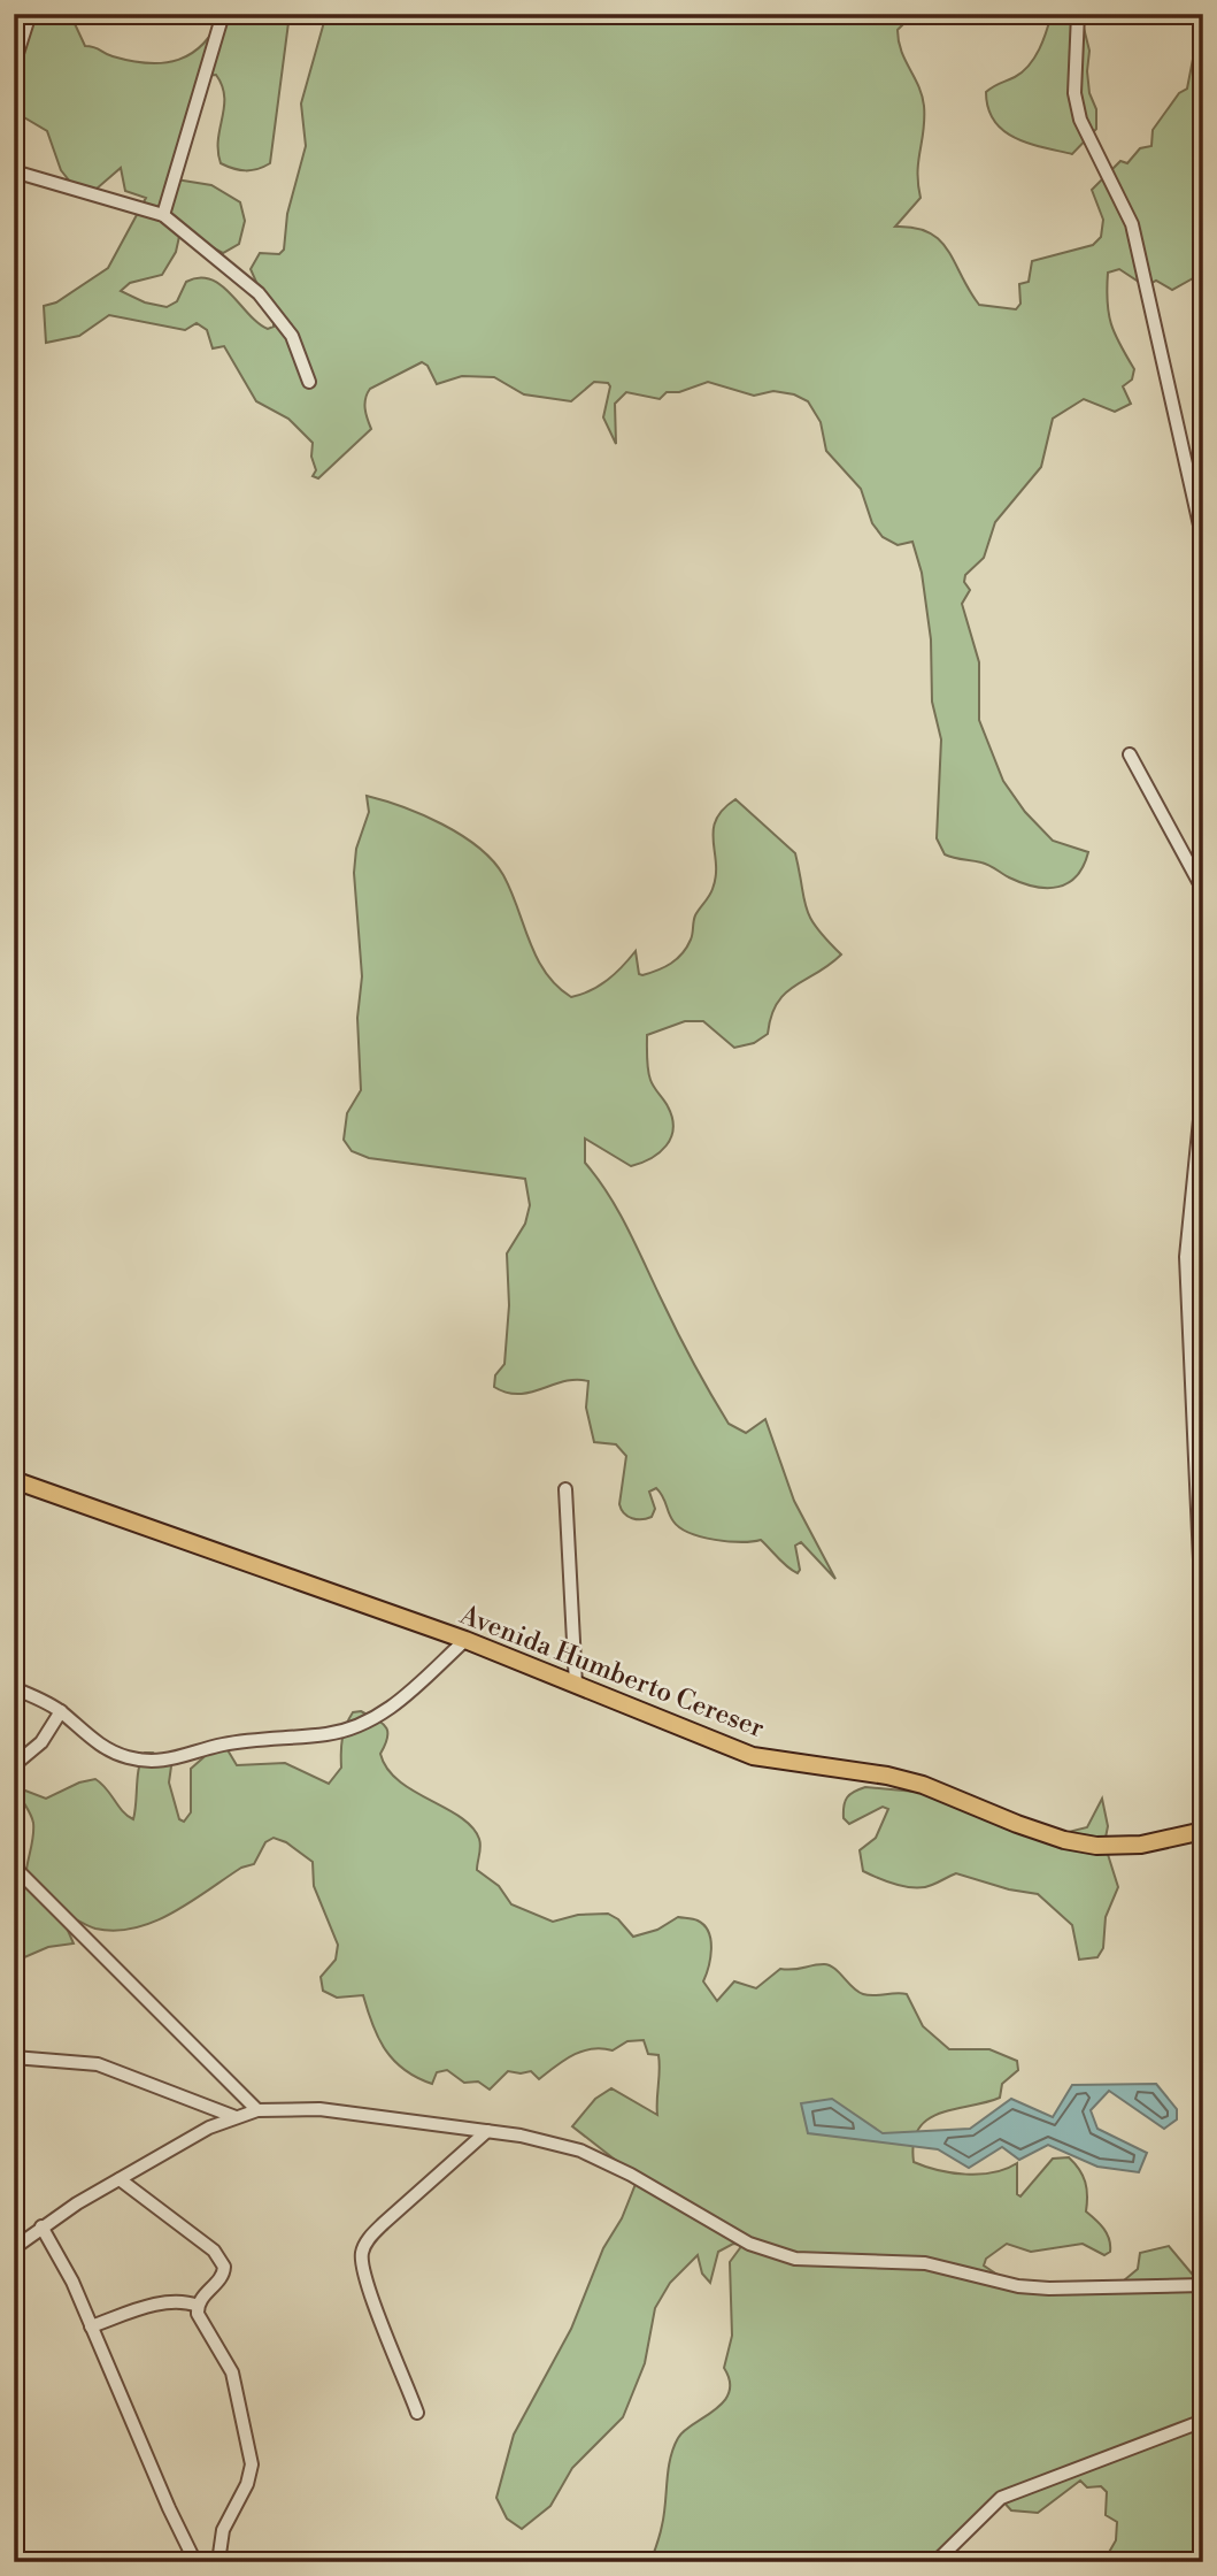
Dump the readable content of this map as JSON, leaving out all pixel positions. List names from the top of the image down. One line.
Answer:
{"streets":{"main road":["Avenida Humberto Cereser"]}}
